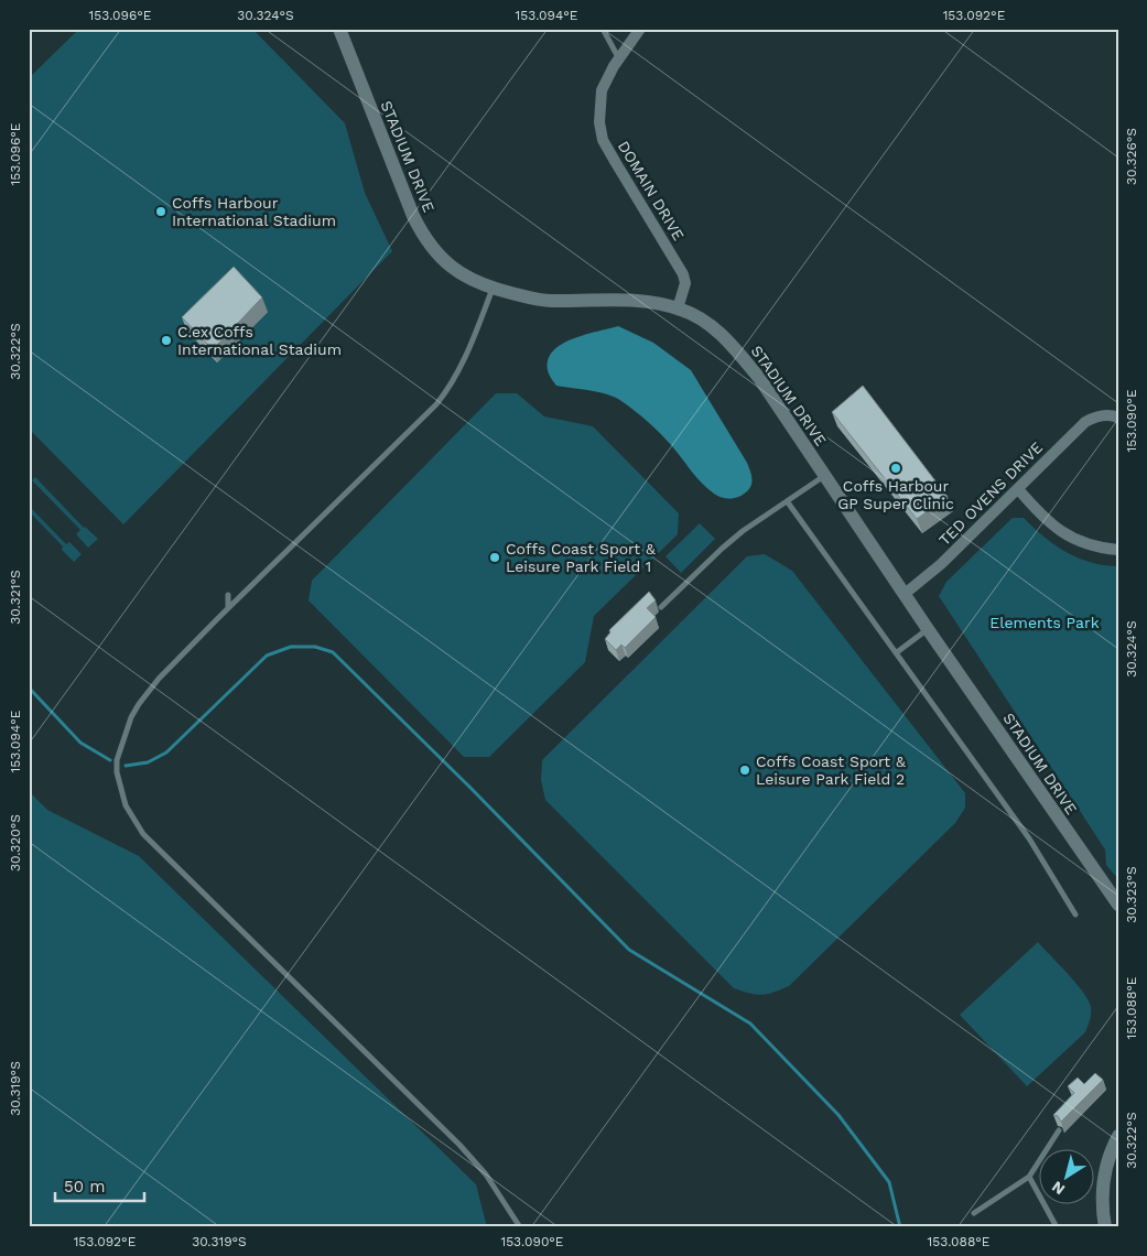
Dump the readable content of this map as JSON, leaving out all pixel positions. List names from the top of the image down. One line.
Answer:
{"streets":{"main road":["STADIUM DRIVE"],"street":["DOMAIN DRIVE","TED OVENS DRIVE"]},"crossings":[["STADIUM DRIVE","DOMAIN DRIVE"],["STADIUM DRIVE","TED OVENS DRIVE"]],"parks":["Elements Park"],"places":["Coffs Harbour International Stadium","C.ex Coffs International Stadium","Coffs Harbour GP Super Clinic","Coffs Coast Sport & Leisure Park Field 1","Coffs Coast Sport & Leisure Park Field 2"],"scale_bar":"50 m","north":"bottom left","coordinates":["153.096°E","30.324°S","153.094°E","153.092°E","30.326°S","30.322°S","153.090°E","30.321°S","30.320°S","30.323°S","153.088°E","30.319°S"]}
